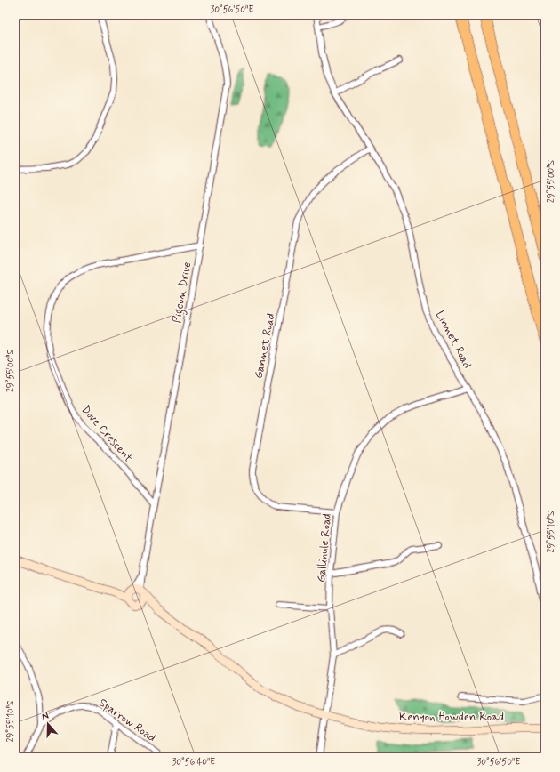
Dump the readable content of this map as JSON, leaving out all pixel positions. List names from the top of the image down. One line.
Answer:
{"streets":{"street":["Pigeon Drive","Linnet Road","Gannet Road","Dove Crescent","Gallinule Road","Kenyon Howden Road","Sparrow Road"]},"crossings":[["Pigeon Drive","Dove Crescent"],["Pigeon Drive","Kenyon Howden Road"],["Linnet Road","Gannet Road"],["Linnet Road","Gallinule Road"],["Gannet Road","Gallinule Road"],["Gallinule Road","Kenyon Howden Road"]],"north":"top","coordinates":["30°56'50\"E","29°55'00\"S","29°55'10\"S","30°56'40\"E"]}
